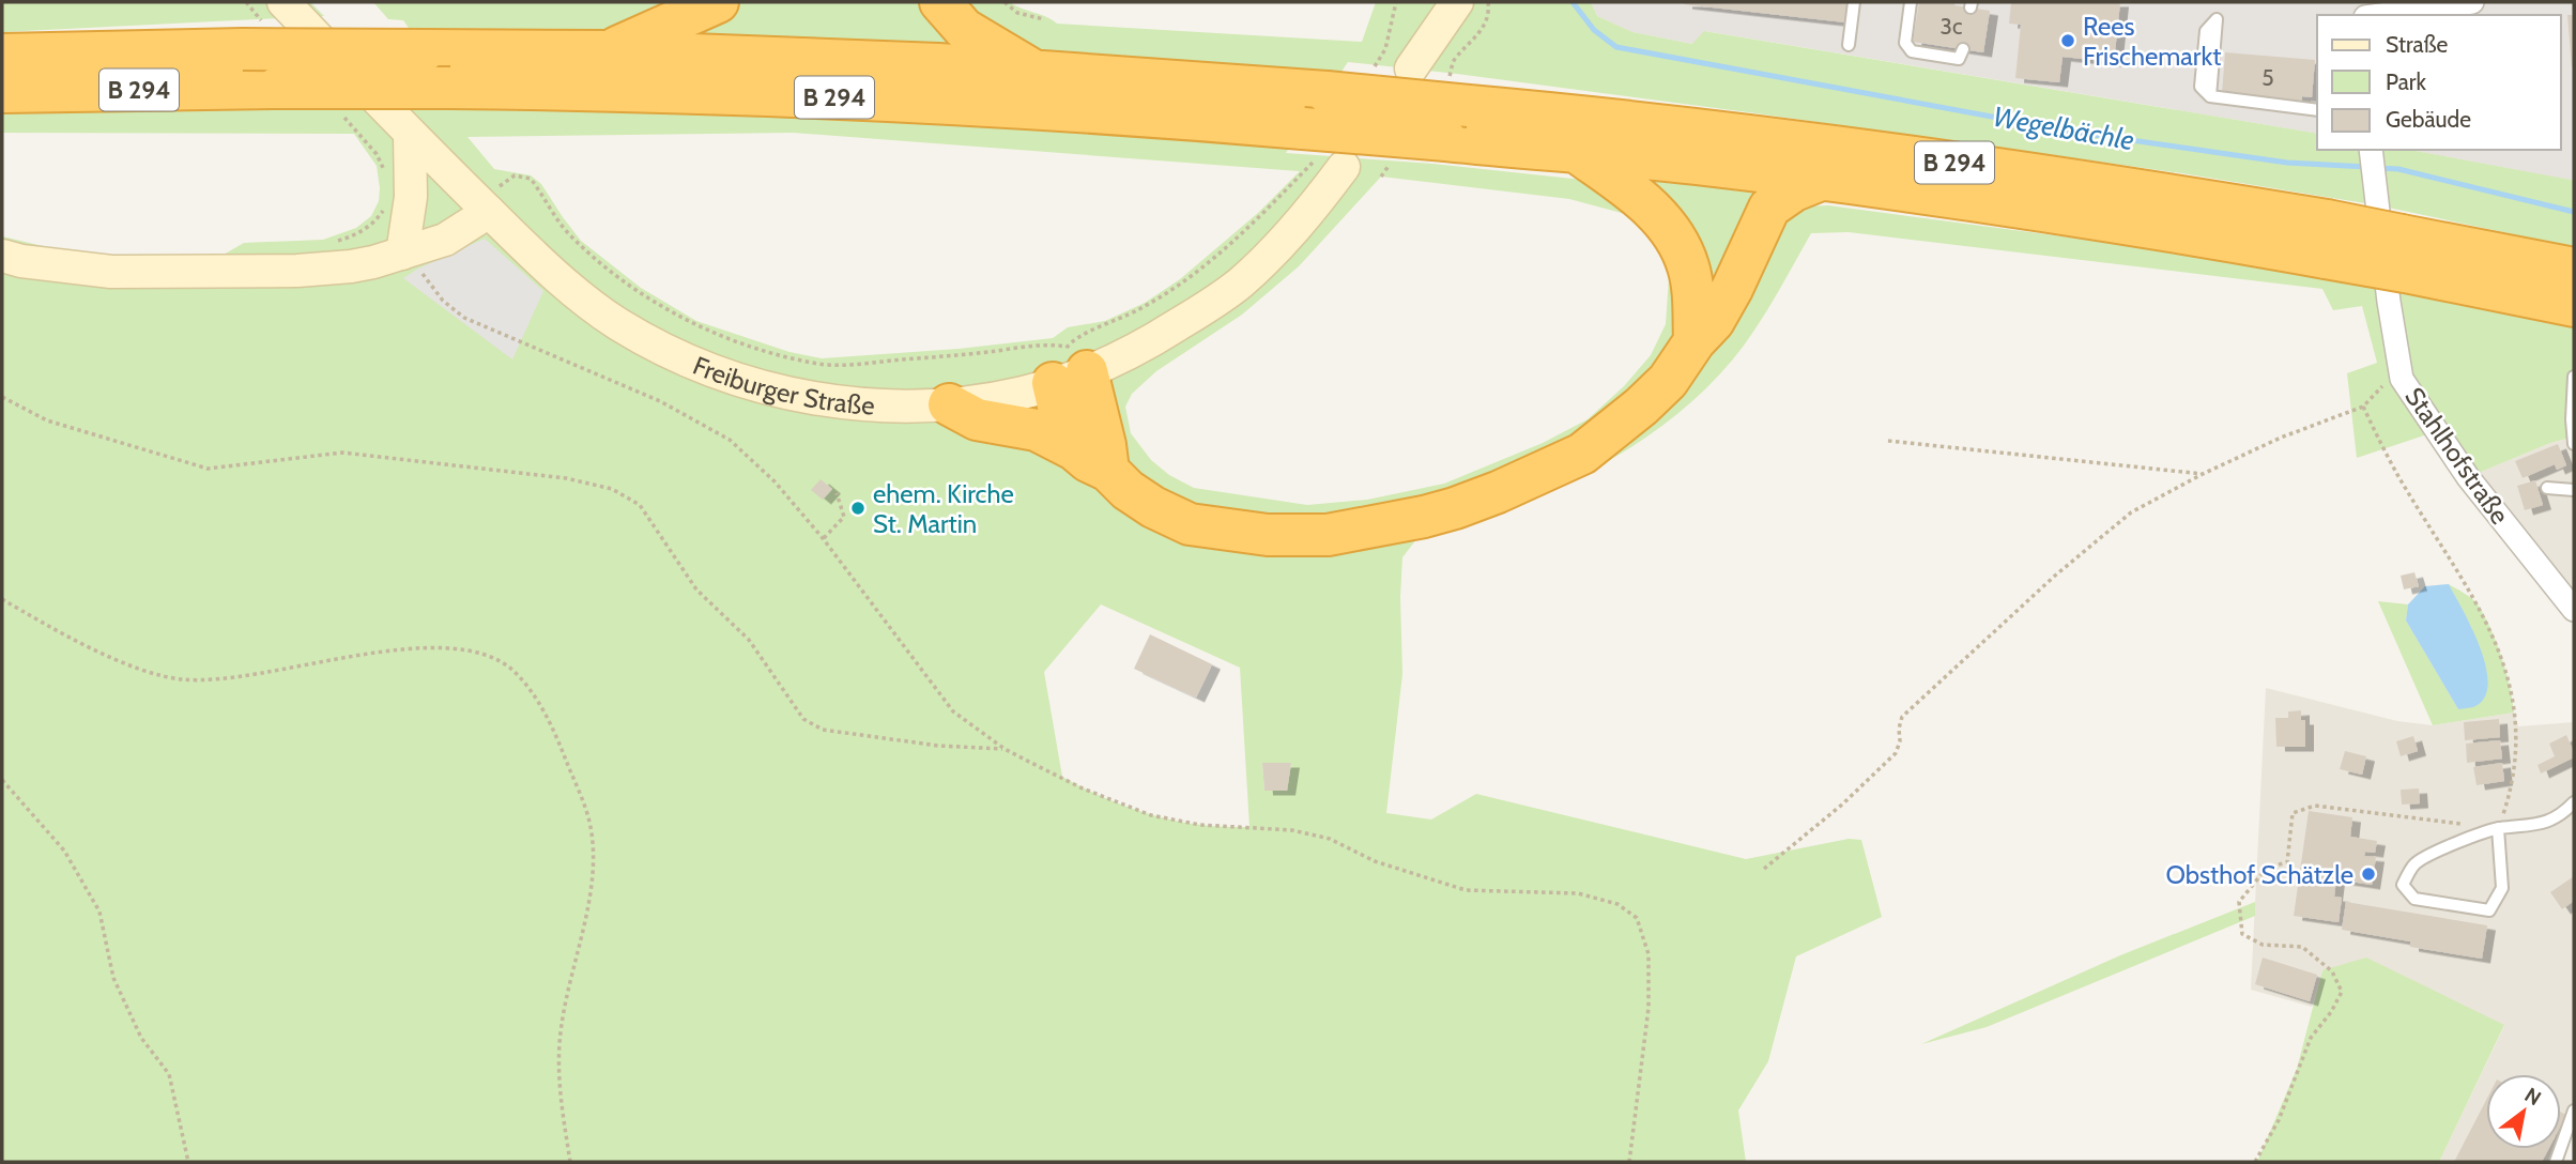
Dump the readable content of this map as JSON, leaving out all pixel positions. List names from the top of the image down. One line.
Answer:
{"streets":{"highway":["B 294"],"main road":["Freiburger Straße"],"street":["Stahlhofstraße"]},"crossings":[["B 294","Freiburger Straße"]],"water":["Wegelbächle"],"places":["Rees Frischemarkt","ehem. Kirche St. Martin","Obsthof Schätzle"],"house_numbers":["3c","5"],"legend":["Straße","Park","Gebäude"],"north":"top right"}
